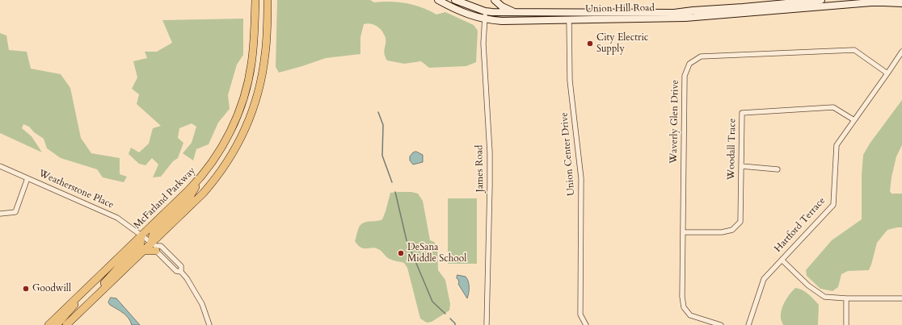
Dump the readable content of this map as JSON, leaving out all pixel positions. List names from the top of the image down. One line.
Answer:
{"streets":{"main road":["McFarland Parkway"],"street":["Union Hill Road","Waverly Glen Drive","Woodall Trace","Union Center Drive","James Road","Weatherstone Place","Hartford Terrace"]},"crossings":[["Union Hill Road","Union Center Drive"],["Union Hill Road","James Road"],["Waverly Glen Drive","Woodall Trace"],["Waverly Glen Drive","Hartford Terrace"],["Woodall Trace","Hartford Terrace"],["Weatherstone Place","McFarland Parkway"]],"places":["City Electric Supply","DeSana Middle School","Goodwill"]}
